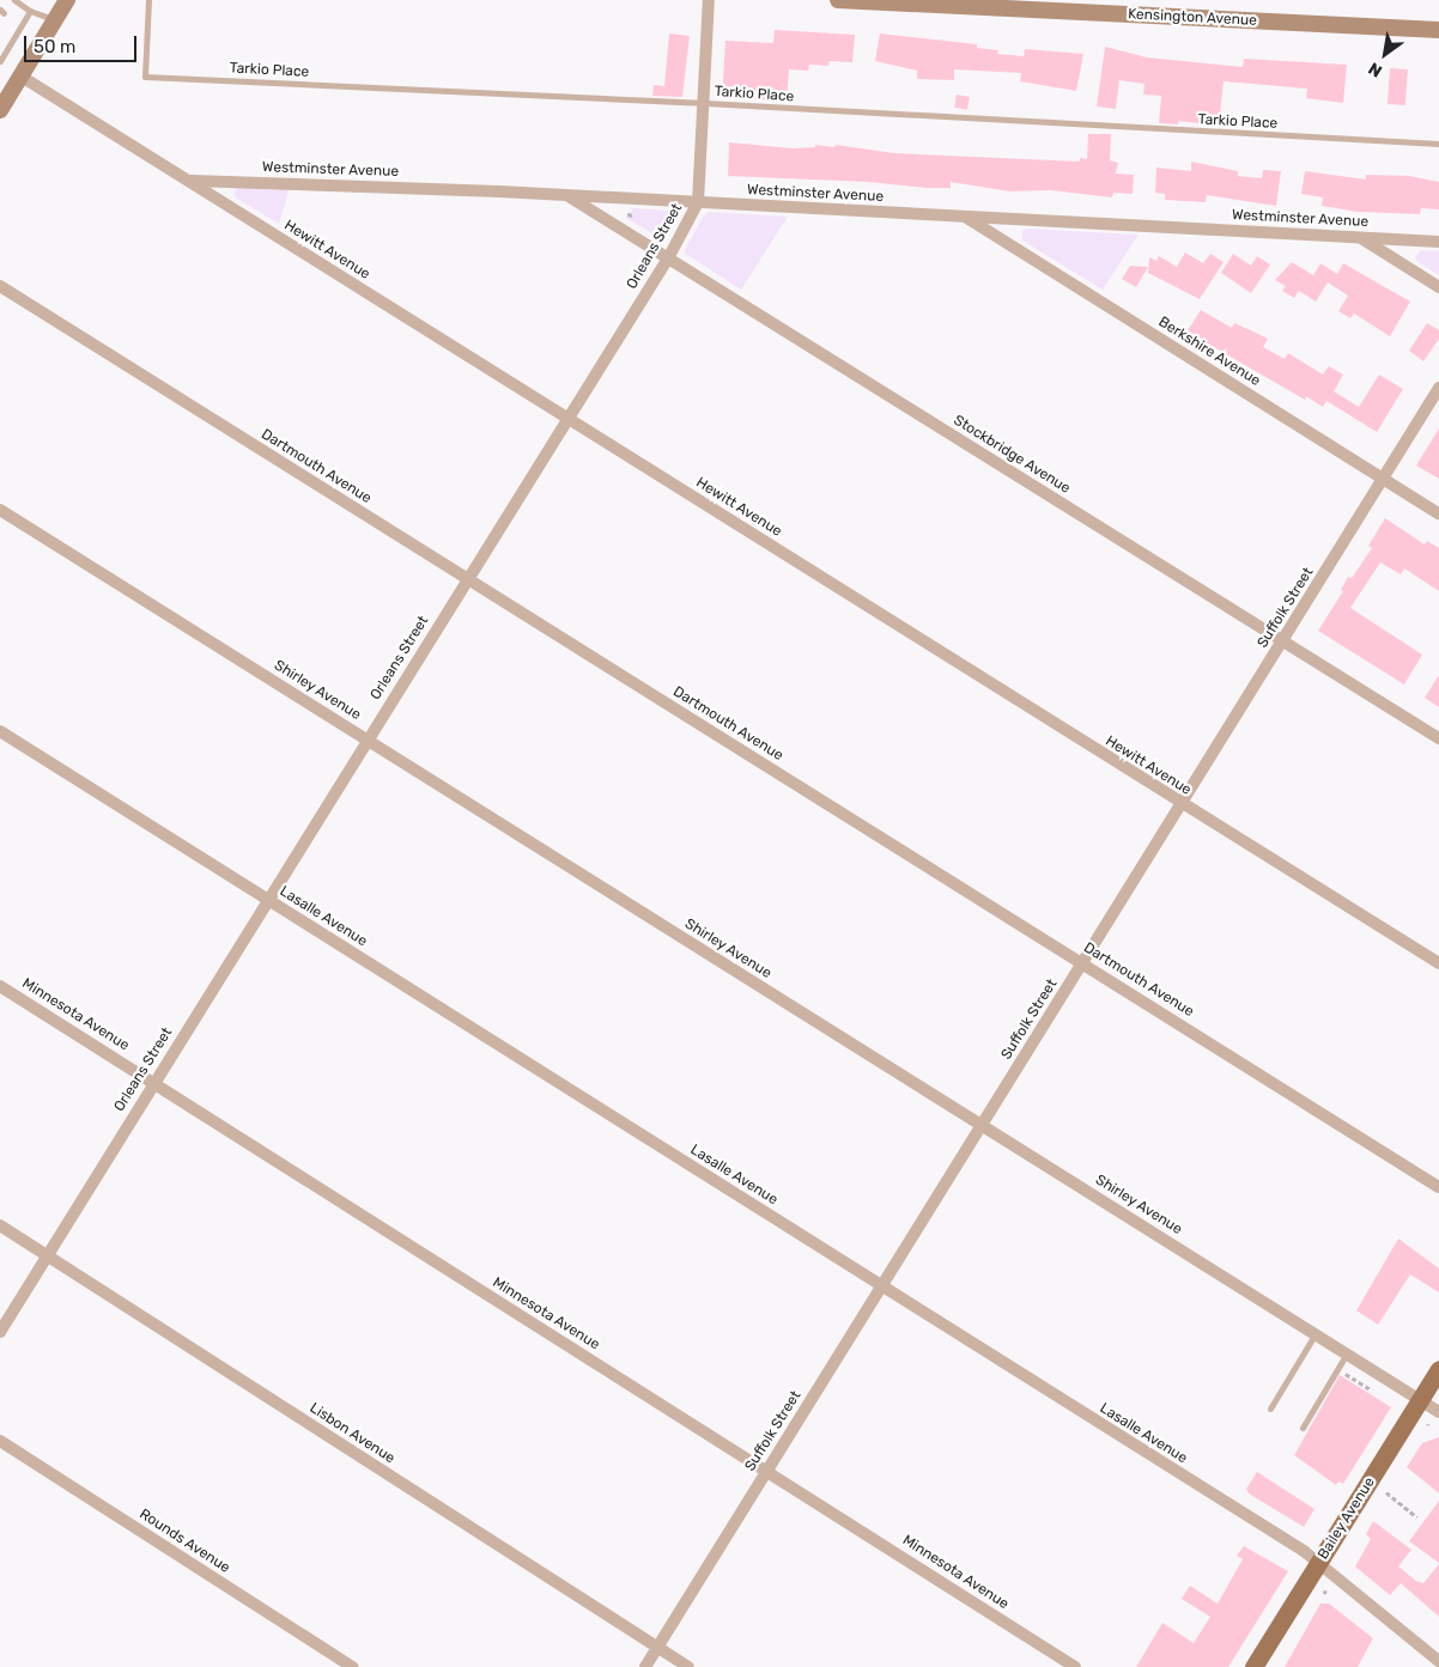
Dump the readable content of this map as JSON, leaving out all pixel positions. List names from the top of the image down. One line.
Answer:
{"streets":{"main road":["Bailey Avenue"],"street":["Kensington Avenue","Westminster Avenue","Orleans Street","Hewitt Avenue","Berkshire Avenue","Stockbridge Avenue","Dartmouth Avenue","Suffolk Street","Shirley Avenue","Lasalle Avenue","Minnesota Avenue","Lisbon Avenue","Rounds Avenue"],"lane":["Tarkio Place"]},"crossings":[["Tarkio Place","Orleans Street"],["Westminster Avenue","Orleans Street"],["Westminster Avenue","Hewitt Avenue"],["Westminster Avenue","Berkshire Avenue"],["Westminster Avenue","Stockbridge Avenue"],["Orleans Street","Hewitt Avenue"],["Orleans Street","Stockbridge Avenue"],["Orleans Street","Dartmouth Avenue"],["Orleans Street","Shirley Avenue"],["Orleans Street","Lasalle Avenue"],["Orleans Street","Minnesota Avenue"],["Orleans Street","Lisbon Avenue"],["Hewitt Avenue","Suffolk Street"],["Berkshire Avenue","Suffolk Street"],["Stockbridge Avenue","Suffolk Street"],["Dartmouth Avenue","Suffolk Street"],["Suffolk Street","Shirley Avenue"],["Suffolk Street","Lasalle Avenue"],["Suffolk Street","Minnesota Avenue"],["Suffolk Street","Lisbon Avenue"],["Shirley Avenue","Bailey Avenue"],["Lasalle Avenue","Bailey Avenue"]],"scale_bar":"50 m","north":"bottom left"}
